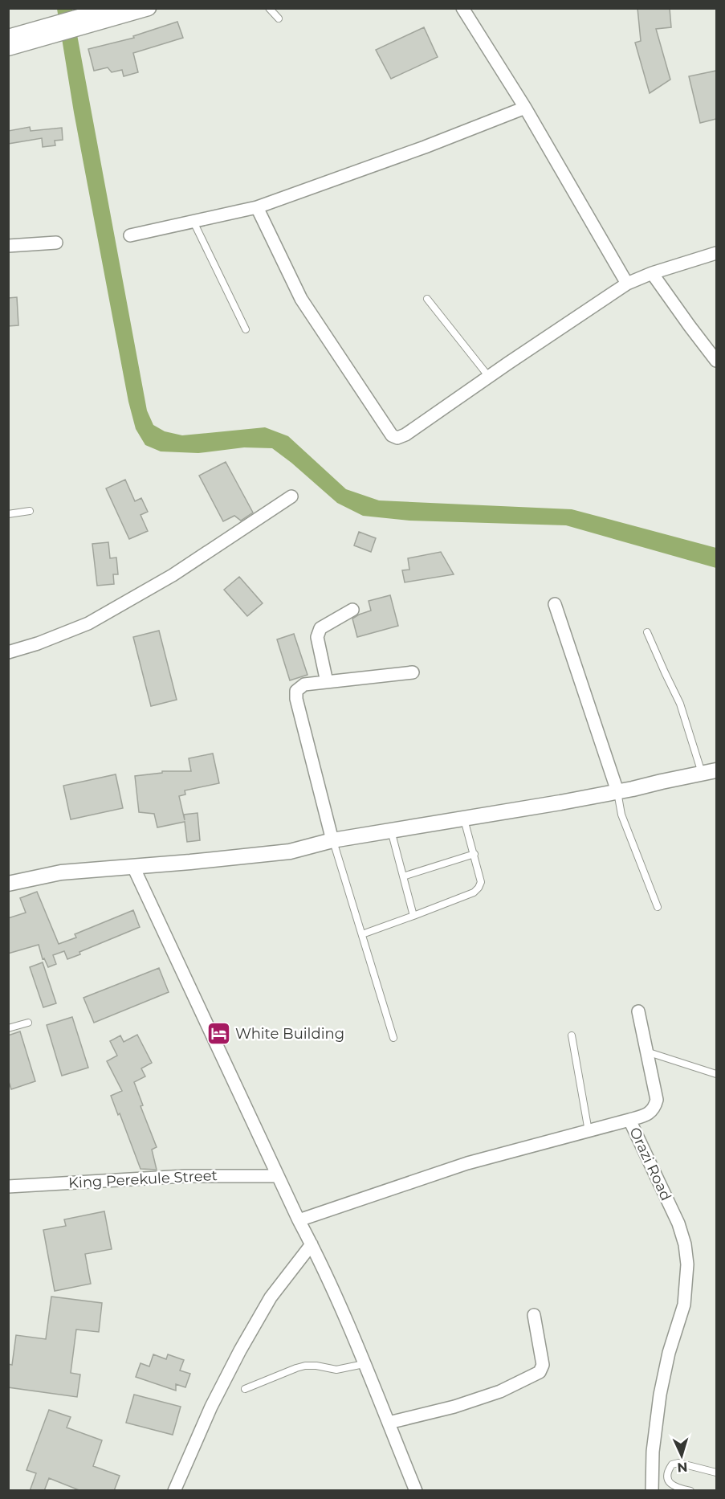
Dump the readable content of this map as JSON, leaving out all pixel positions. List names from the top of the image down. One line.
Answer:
{"streets":{"street":["Orazi Road","King Perekule Street"]},"places":{"hotel":["White Building"]},"north":"bottom"}
